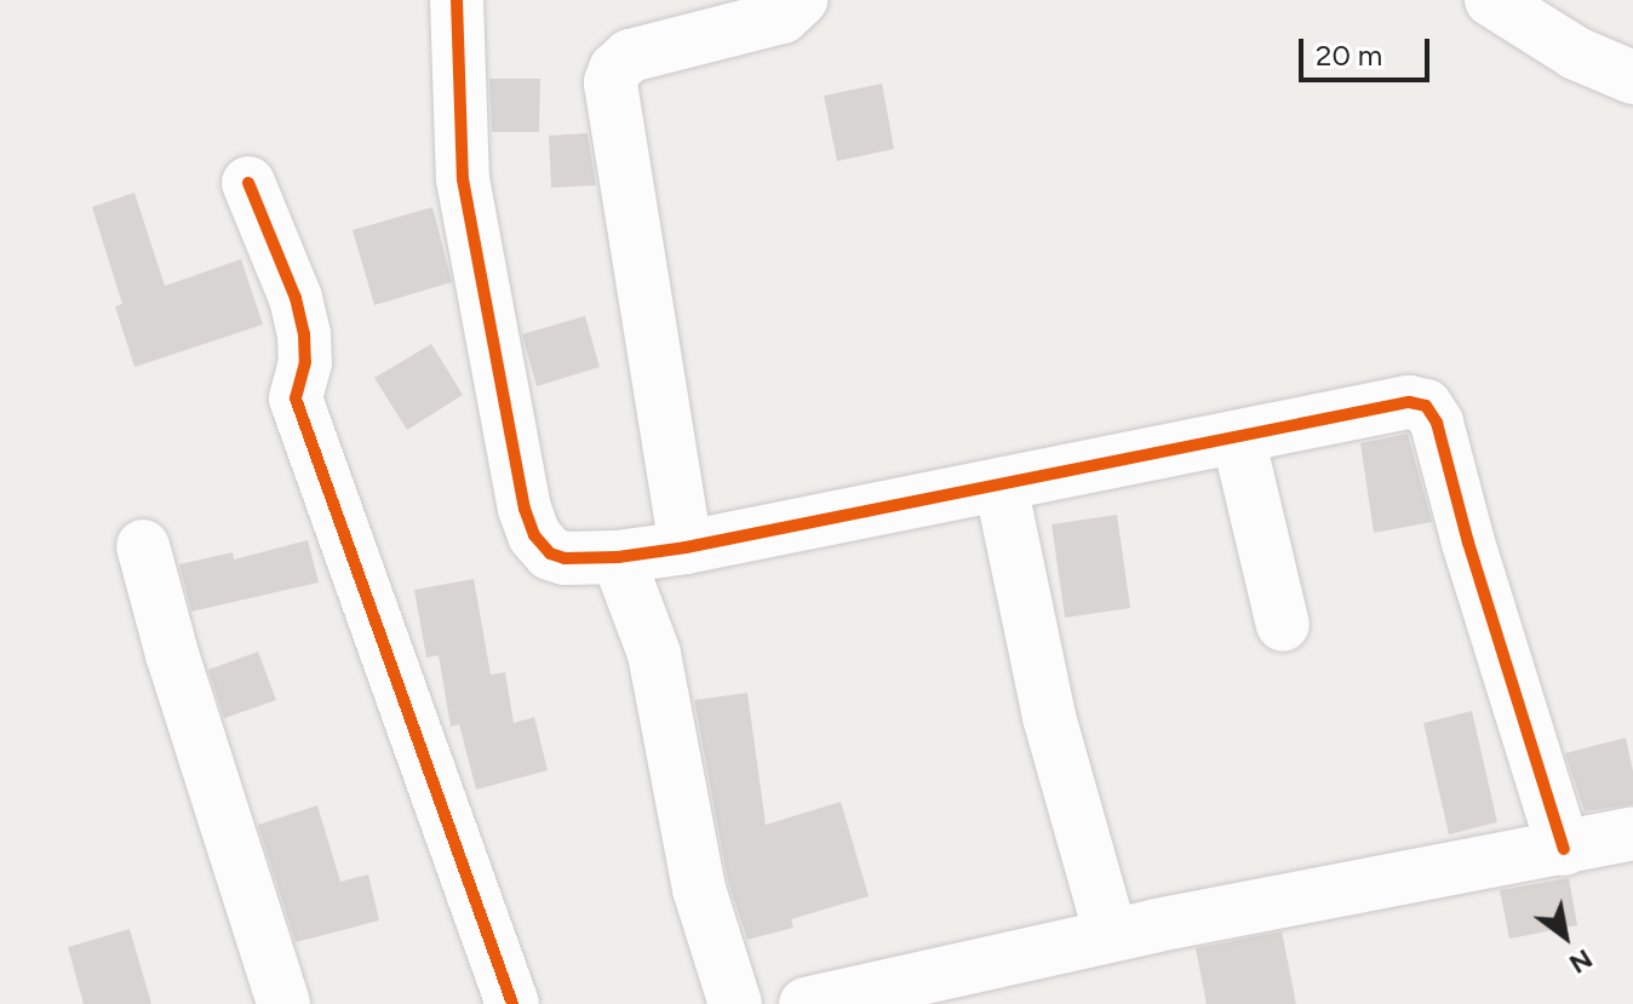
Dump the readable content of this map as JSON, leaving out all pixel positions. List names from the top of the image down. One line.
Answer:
{"scale_bar":"20 m","north":"bottom right"}
